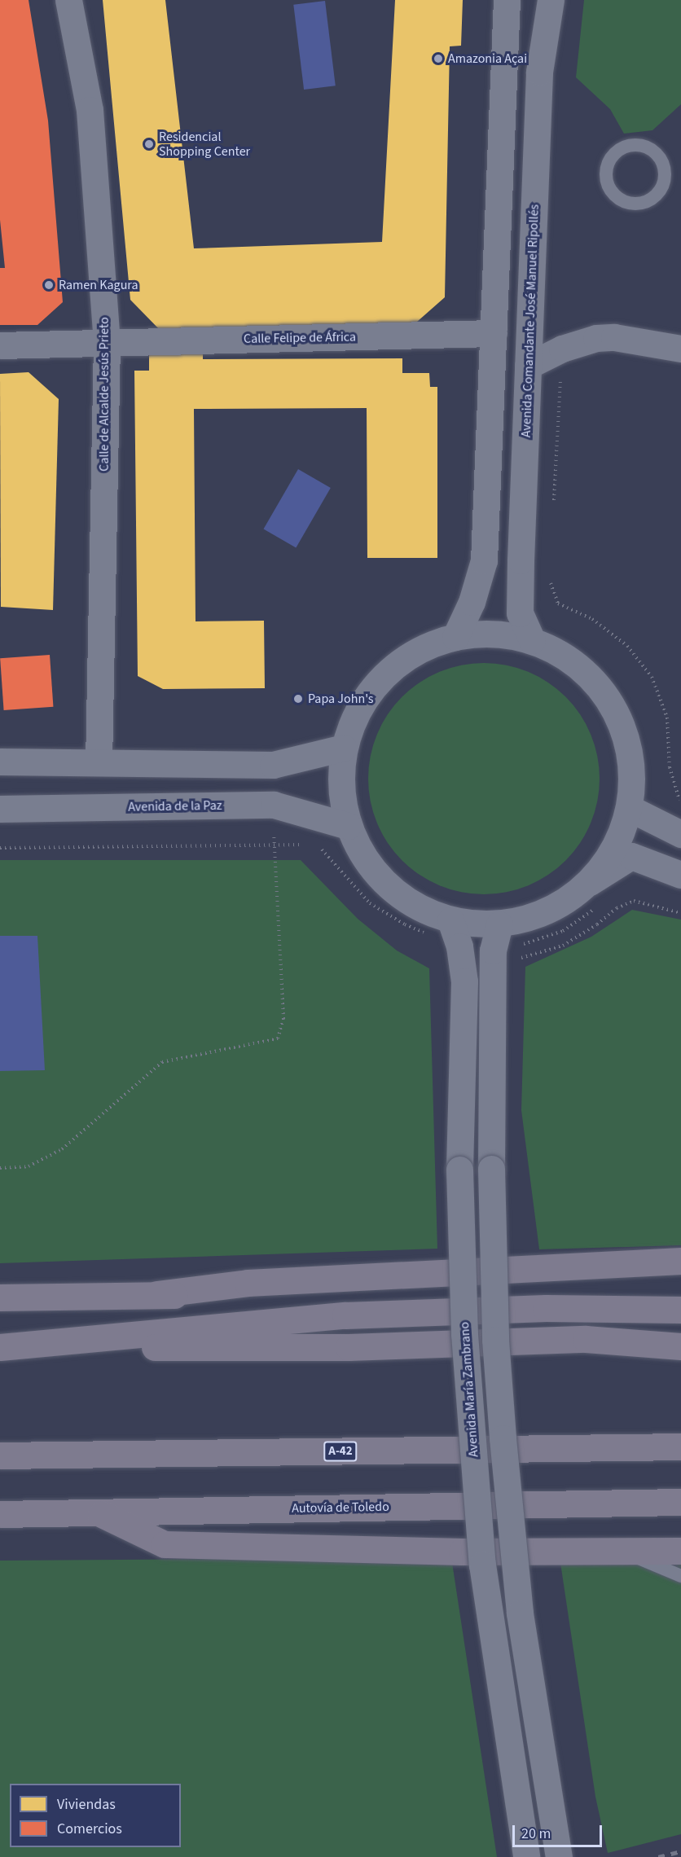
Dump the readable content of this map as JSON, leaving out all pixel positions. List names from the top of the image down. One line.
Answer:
{"streets":{"highway":["A-42","Autovía de Toledo"],"street":["Avenida Comandante José Manuel Ripollés","Calle Felipe de África","Calle de Alcalde Jesús Prieto","Avenida de la Paz","Avenida María Zambrano"]},"crossings":[["Calle Felipe de África","Calle de Alcalde Jesús Prieto"]],"places":["Amazonia Açai","Residencial Shopping Center","Ramen Kagura","Papa John's"],"legend":["Viviendas","Comercios"],"scale_bar":"20 m"}
